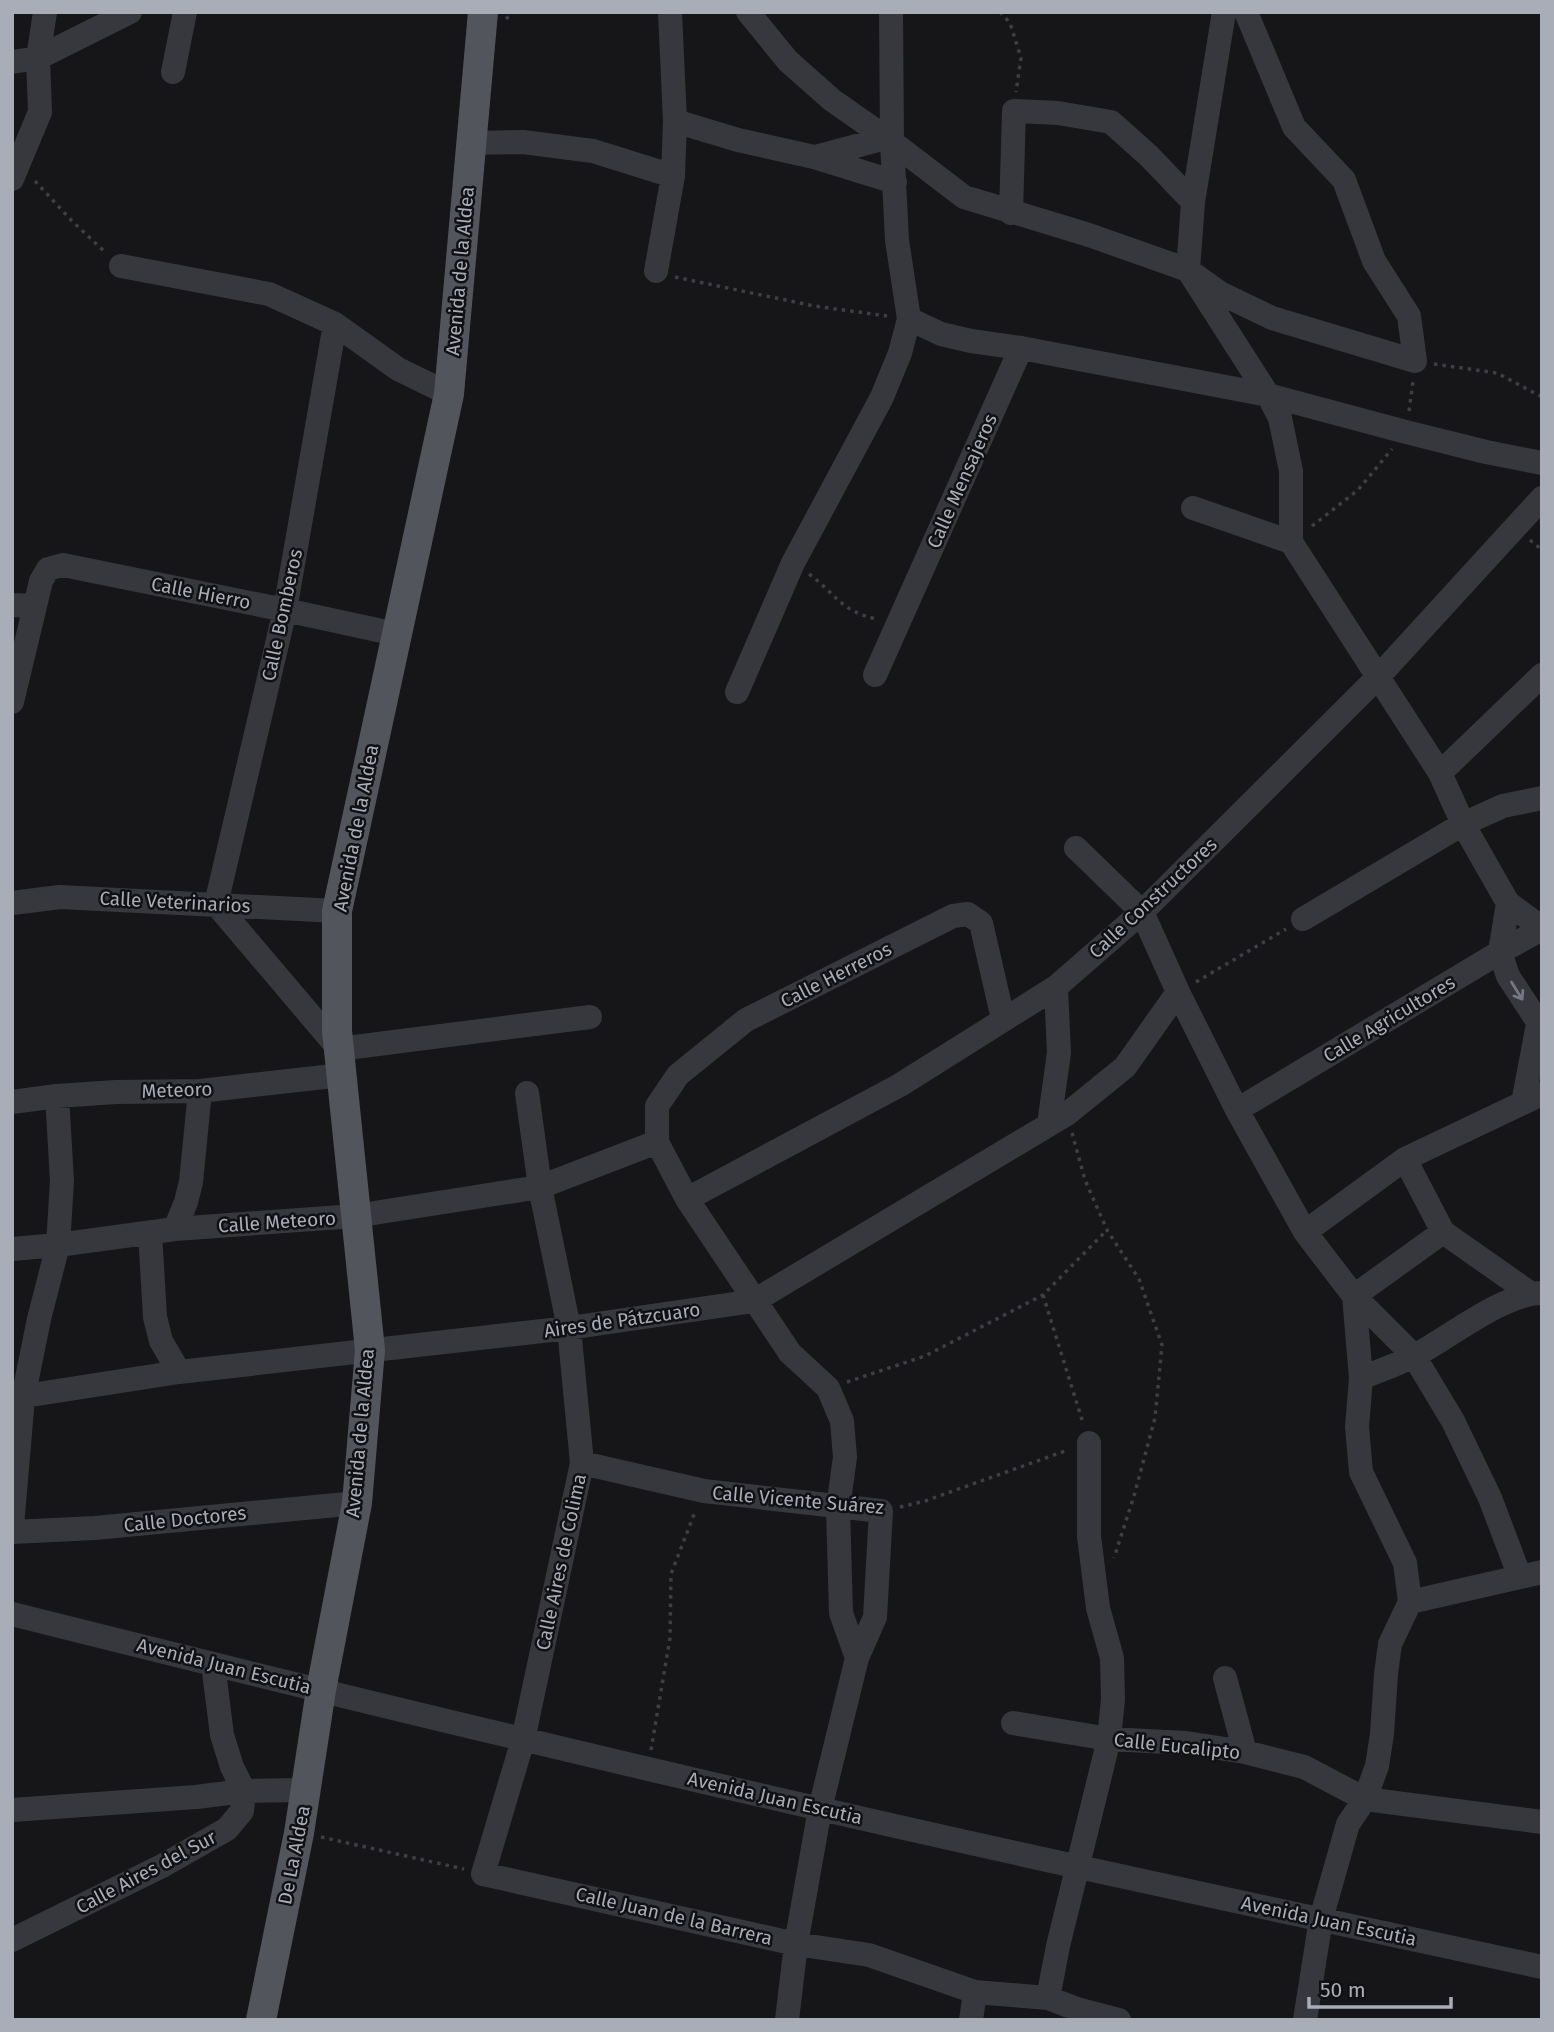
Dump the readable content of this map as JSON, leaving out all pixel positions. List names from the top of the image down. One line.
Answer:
{"streets":{"main road":["Avenida de la Aldea","De La Aldea"],"street":["Calle Mensajeros","Calle Hierro","Calle Bomberos","Calle Constructores","Calle Veterinarios","Calle Herreros","Calle Agricultores","Meteoro","Calle Meteoro","Aires de Pátzcuaro","Calle Vicente Suárez","Calle Doctores","Calle Aires de Colima","Avenida Juan Escutia","Calle Eucalipto","Calle Aires del Sur","Calle Juan de la Barrera"]},"crossings":[["Avenida de la Aldea","Calle Hierro"],["Avenida de la Aldea","Calle Veterinarios"],["Avenida de la Aldea","Meteoro"],["Avenida de la Aldea","Calle Meteoro"],["Avenida de la Aldea","Aires de Pátzcuaro"],["Avenida de la Aldea","Calle Doctores"],["Avenida de la Aldea","Avenida Juan Escutia"],["Avenida de la Aldea","De La Aldea"],["Calle Hierro","Calle Bomberos"],["Calle Bomberos","Calle Veterinarios"],["Calle Constructores","Calle Herreros"],["Calle Herreros","Calle Meteoro"],["Calle Meteoro","Calle Aires de Colima"],["Aires de Pátzcuaro","Calle Aires de Colima"],["Calle Vicente Suárez","Calle Aires de Colima"],["Calle Aires de Colima","Avenida Juan Escutia"],["Calle Aires de Colima","Calle Juan de la Barrera"],["Avenida Juan Escutia","De La Aldea"]],"scale_bar":"50 m"}
